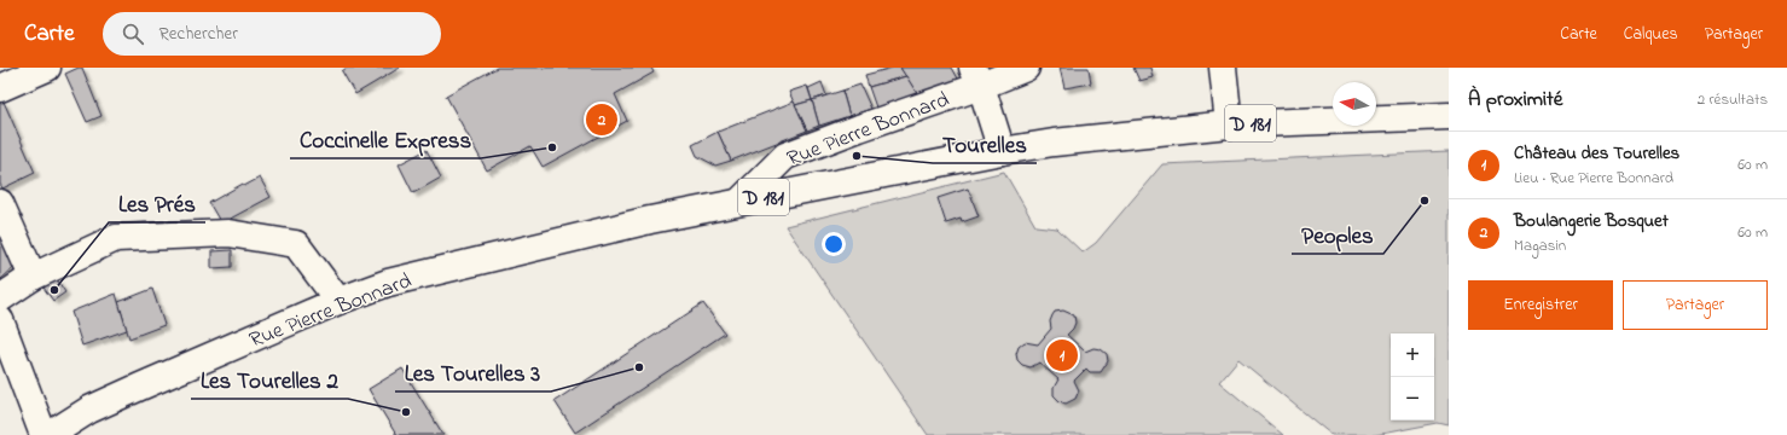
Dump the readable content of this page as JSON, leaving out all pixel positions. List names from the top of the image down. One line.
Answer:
{"streets":{"main road":["D 181","Rue Pierre Bonnard"]},"places":["Coccinelle Express","Tourelles","Peoples","Les Prés","Les Tourelles 3","Les Tourelles 2"],"north":"left","page":{"header":"Carte","search":"Rechercher","nav":["Carte","Calques","Partager"],"heading":["À proximité","2 résultats"],"pins":["2","1"],"list":[{"mark":"1","name":"Château des Tourelles","note":"Lieu · Rue Pierre Bonnard","value":"60 m"},{"mark":"2","name":"Boulangerie Bosquet","note":"Magasin","value":"60 m"}],"buttons":["Enregistrer","Partager"],"map_buttons":["+","−"]}}
